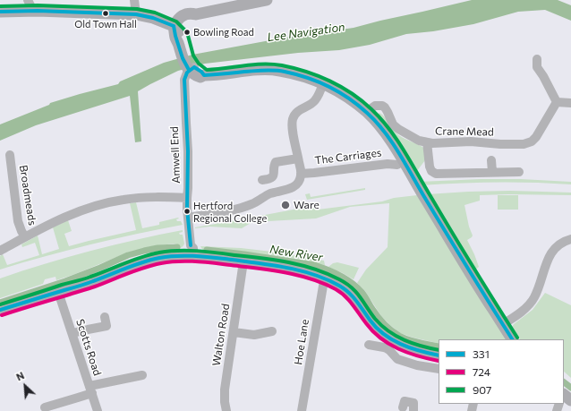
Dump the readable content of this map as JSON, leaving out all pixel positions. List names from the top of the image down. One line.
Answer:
{"streets":{"street":["Crane Mead","Amwell End","The Carriages","Broadmeads","Walton Road","Hoe Lane","Scotts Road"]},"crossings":[["Amwell End","Broadmeads"]],"water":["Lee Navigation","New River"],"places":["Old Town Hall","Bowling Road","Ware","Hertford Regional College"],"lines":["transit line 907","transit line 331","transit line 724"],"legend":["331","724","907"],"north":"top left"}
